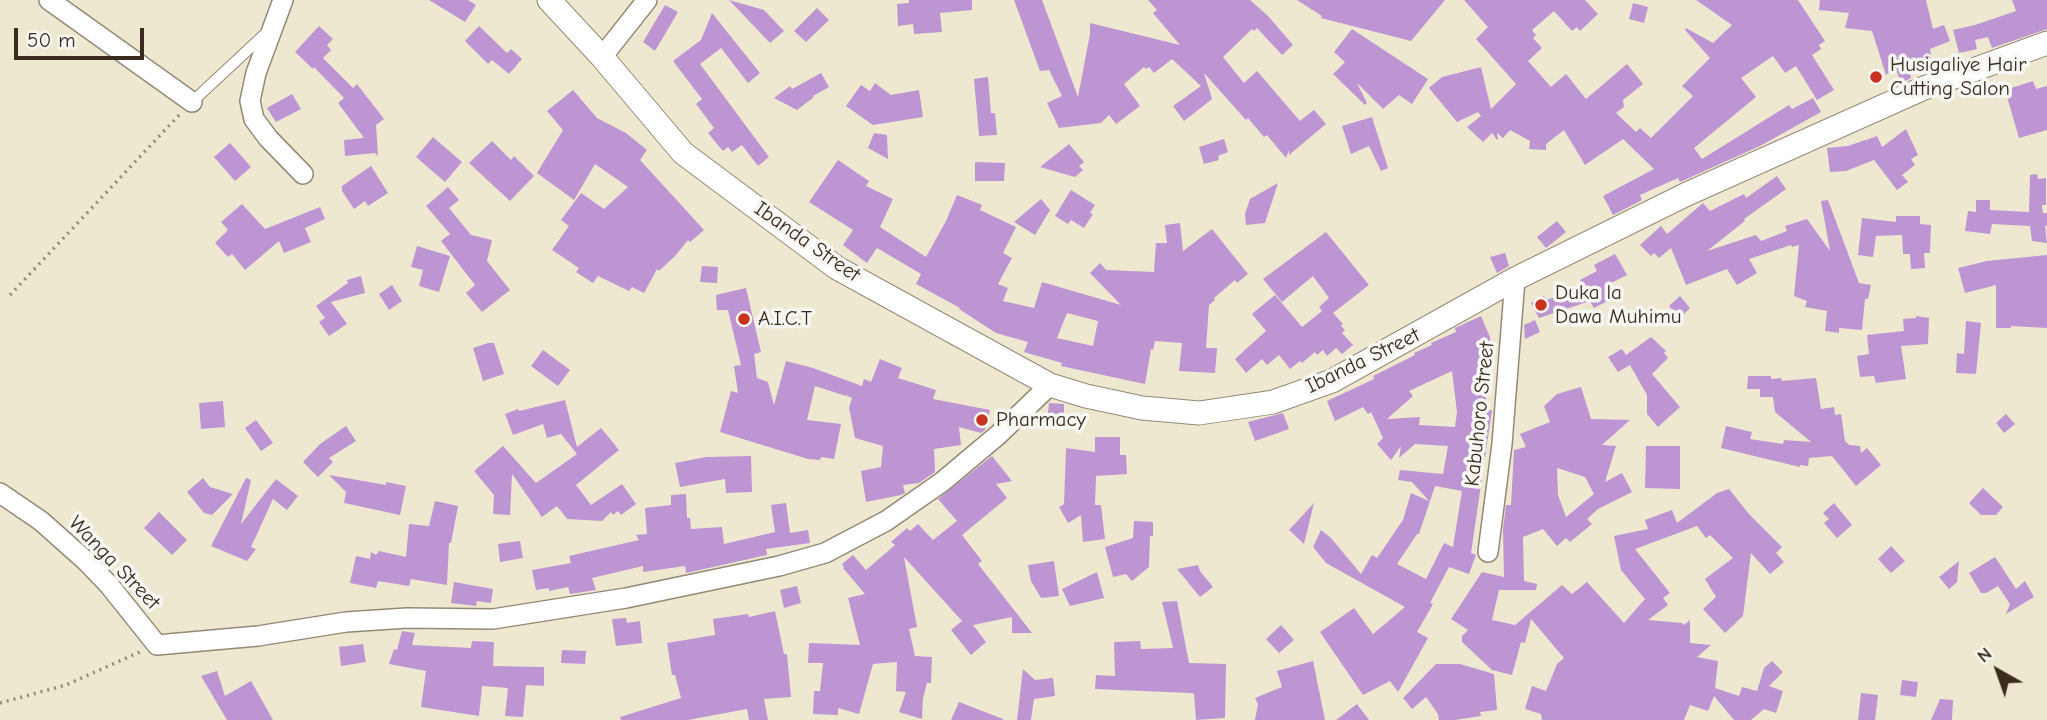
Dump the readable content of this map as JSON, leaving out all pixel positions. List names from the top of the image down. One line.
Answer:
{"streets":{"street":["Ibanda Street","Kabuhoro Street","Wanga Street"]},"crossings":[["Ibanda Street","Kabuhoro Street"]],"places":["Husigaliye Hair Cutting Salon","Duka la Dawa Muhimu","A.I.C.T","Pharmacy"],"scale_bar":"50 m","north":"top left"}
